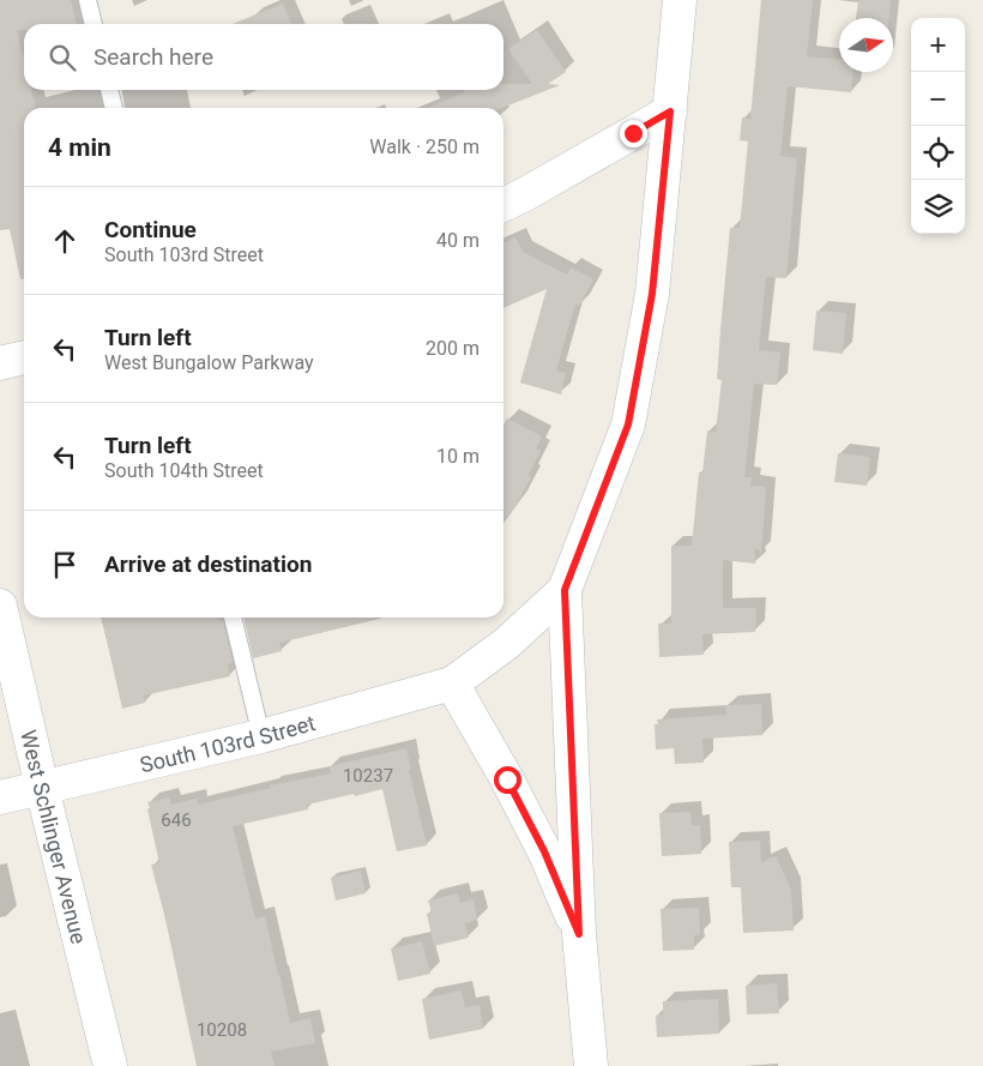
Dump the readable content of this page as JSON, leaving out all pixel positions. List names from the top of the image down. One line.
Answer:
{"streets":{"street":["South 103rd Street","West Schlinger Avenue"]},"crossings":[["South 103rd Street","West Schlinger Avenue"]],"house_numbers":["10237","646","10208"],"north":"right","page":{"map_buttons":["+","−"],"search":"Search here","heading":["4 min","Walk · 250 m"],"list":[["Continue","South 103rd Street","40 m"],["Turn left","West Bungalow Parkway","200 m"],["Turn left","South 104th Street","10 m"],"Arrive at destination"]}}
